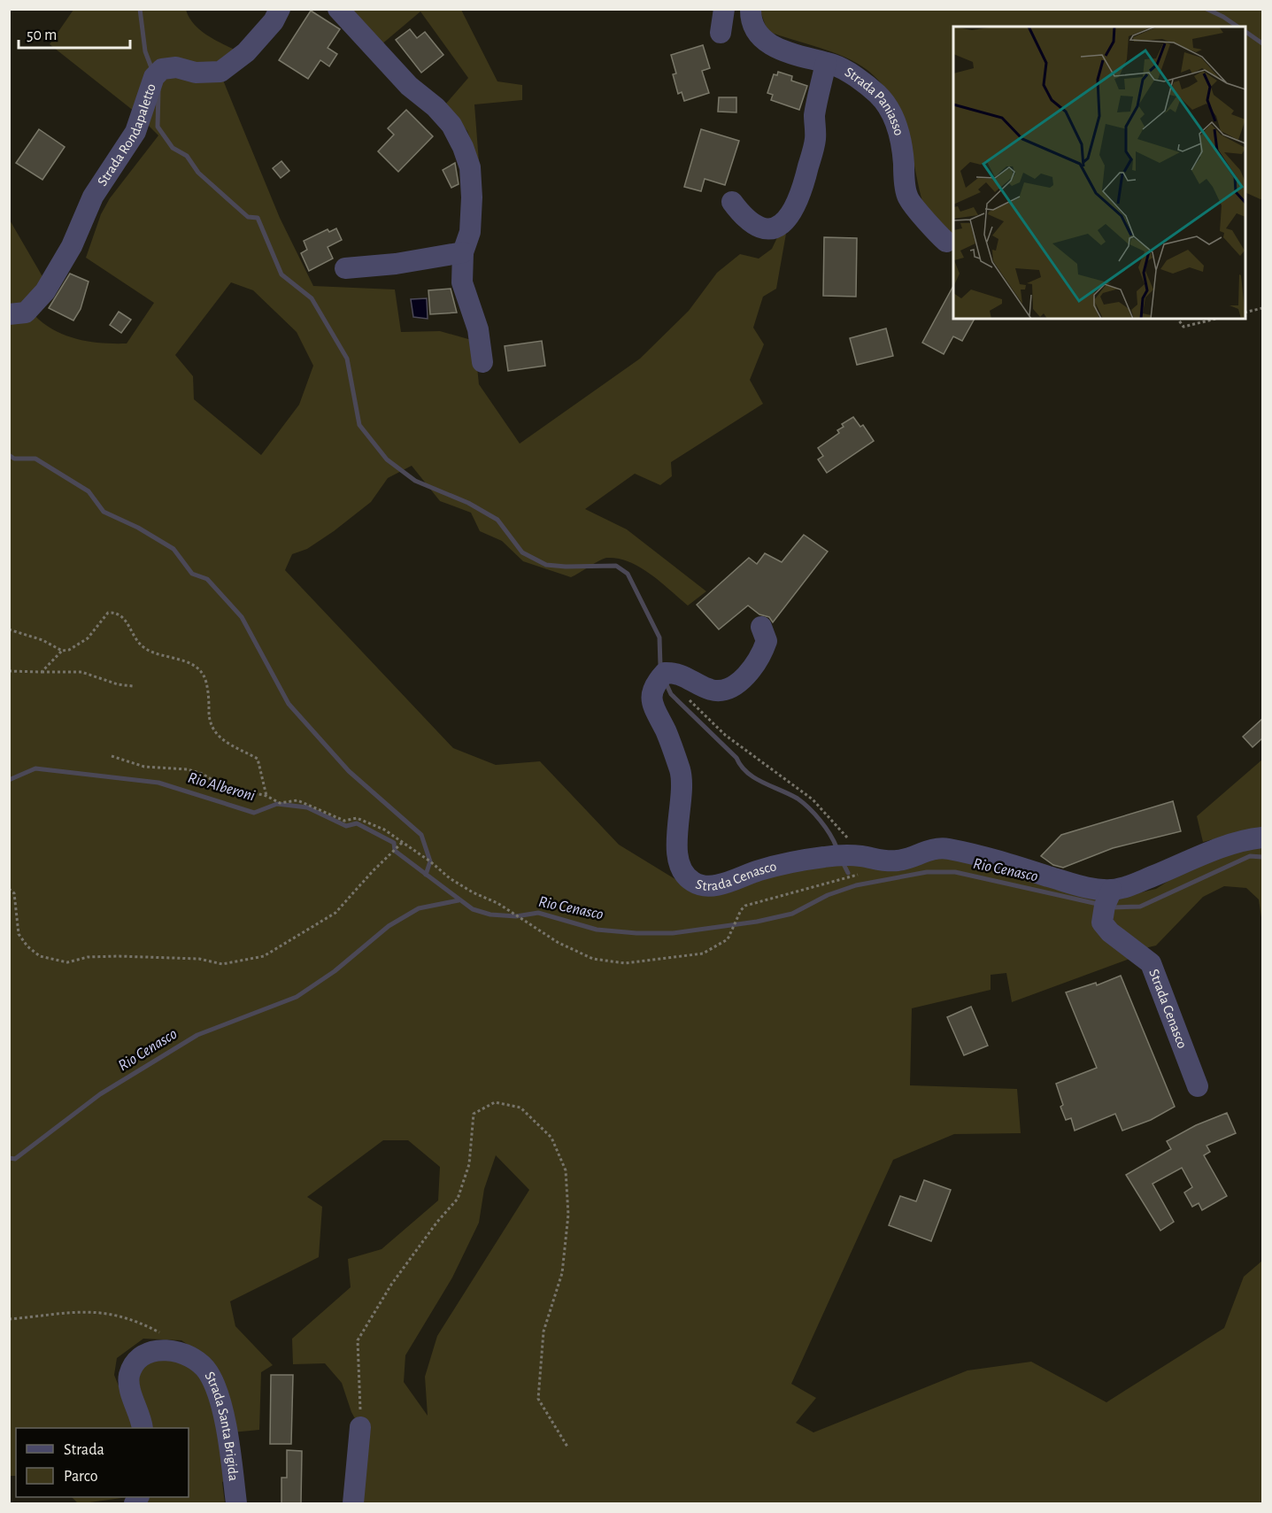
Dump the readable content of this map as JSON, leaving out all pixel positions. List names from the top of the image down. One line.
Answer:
{"streets":{"street":["Strada Paniasso","Strada Rondapaletto","Strada Cenasco","Strada Santa Brigida"]},"water":["Rio Alberoni","Rio Cenasco"],"legend":["Strada","Parco"],"scale_bar":"50 m"}
